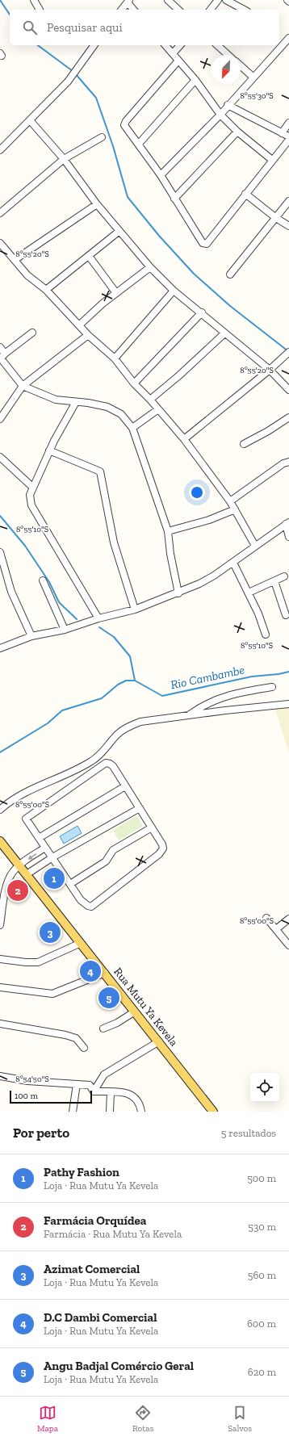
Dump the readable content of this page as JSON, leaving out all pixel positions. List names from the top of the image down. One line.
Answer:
{"streets":{"main road":["Rua Mutu Ya Kevela"]},"water":["Rio Cambambe"],"scale_bar":"100 m","north":"bottom left","page":{"search":"Pesquisar aqui","pins":["1","2","3","4","5"],"scale":"100 m","heading":["Por perto","5 resultados"],"list":[{"mark":"1","name":"Pathy Fashion","note":"Loja · Rua Mutu Ya Kevela","value":"500 m"},{"mark":"2","name":"Farmácia Orquídea","note":"Farmácia · Rua Mutu Ya Kevela","value":"530 m"},{"mark":"3","name":"Azimat Comercial","note":"Loja · Rua Mutu Ya Kevela","value":"560 m"},{"mark":"4","name":"D.C Dambi Comercial","note":"Loja · Rua Mutu Ya Kevela","value":"600 m"},{"mark":"5","name":"Angu Badjal Comércio Geral","note":"Loja · Rua Mutu Ya Kevela","value":"620 m"}],"nav":["Mapa","Rotas","Salvos"]},"coordinates":["8°55'30\"S","8°55'20\"S","8°55'10\"S","8°55'00\"S","8°54'50\"S"]}
